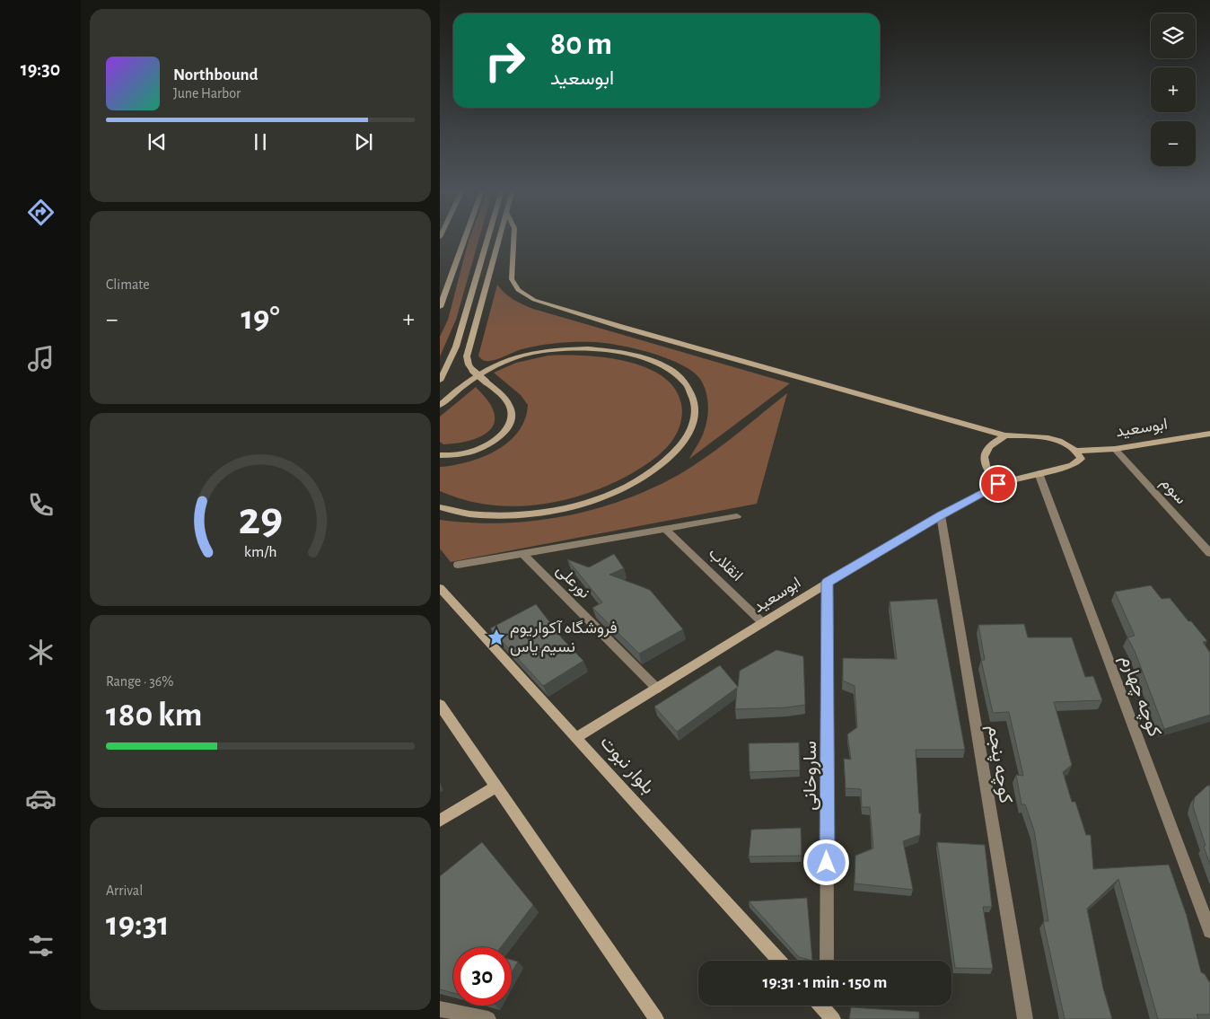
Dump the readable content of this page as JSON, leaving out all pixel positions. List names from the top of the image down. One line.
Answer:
{"streets":{"main road":["ابوسعید","بلوار نبوت"],"street":["سوم","انقلاب","نورعلی","کوچه چهارم","کوچه پنجم","ساروخانی"]},"crossings":[["ابوسعید","سوم"],["ابوسعید","انقلاب"],["ابوسعید","نورعلی"],["ابوسعید","کوچه چهارم"],["ابوسعید","کوچه پنجم"],["ابوسعید","بلوار نبوت"],["ابوسعید","ساروخانی"]],"places":{"place":["فروشگاه آکواریوم نسیم یاس"]},"page":{"tabs":"19:30","map_buttons":["+","−"],"turn":["80 m","ابوسعید"],"song":["Northbound","June Harbor"],"tile":["Climate",["Range · 36%","180 km"],["Arrival","19:31"]],"heat":["−","19°","+"],"limit":"30","trip":"19:31 · 1 min · 150 m","gauge":["29","km/h"]}}
